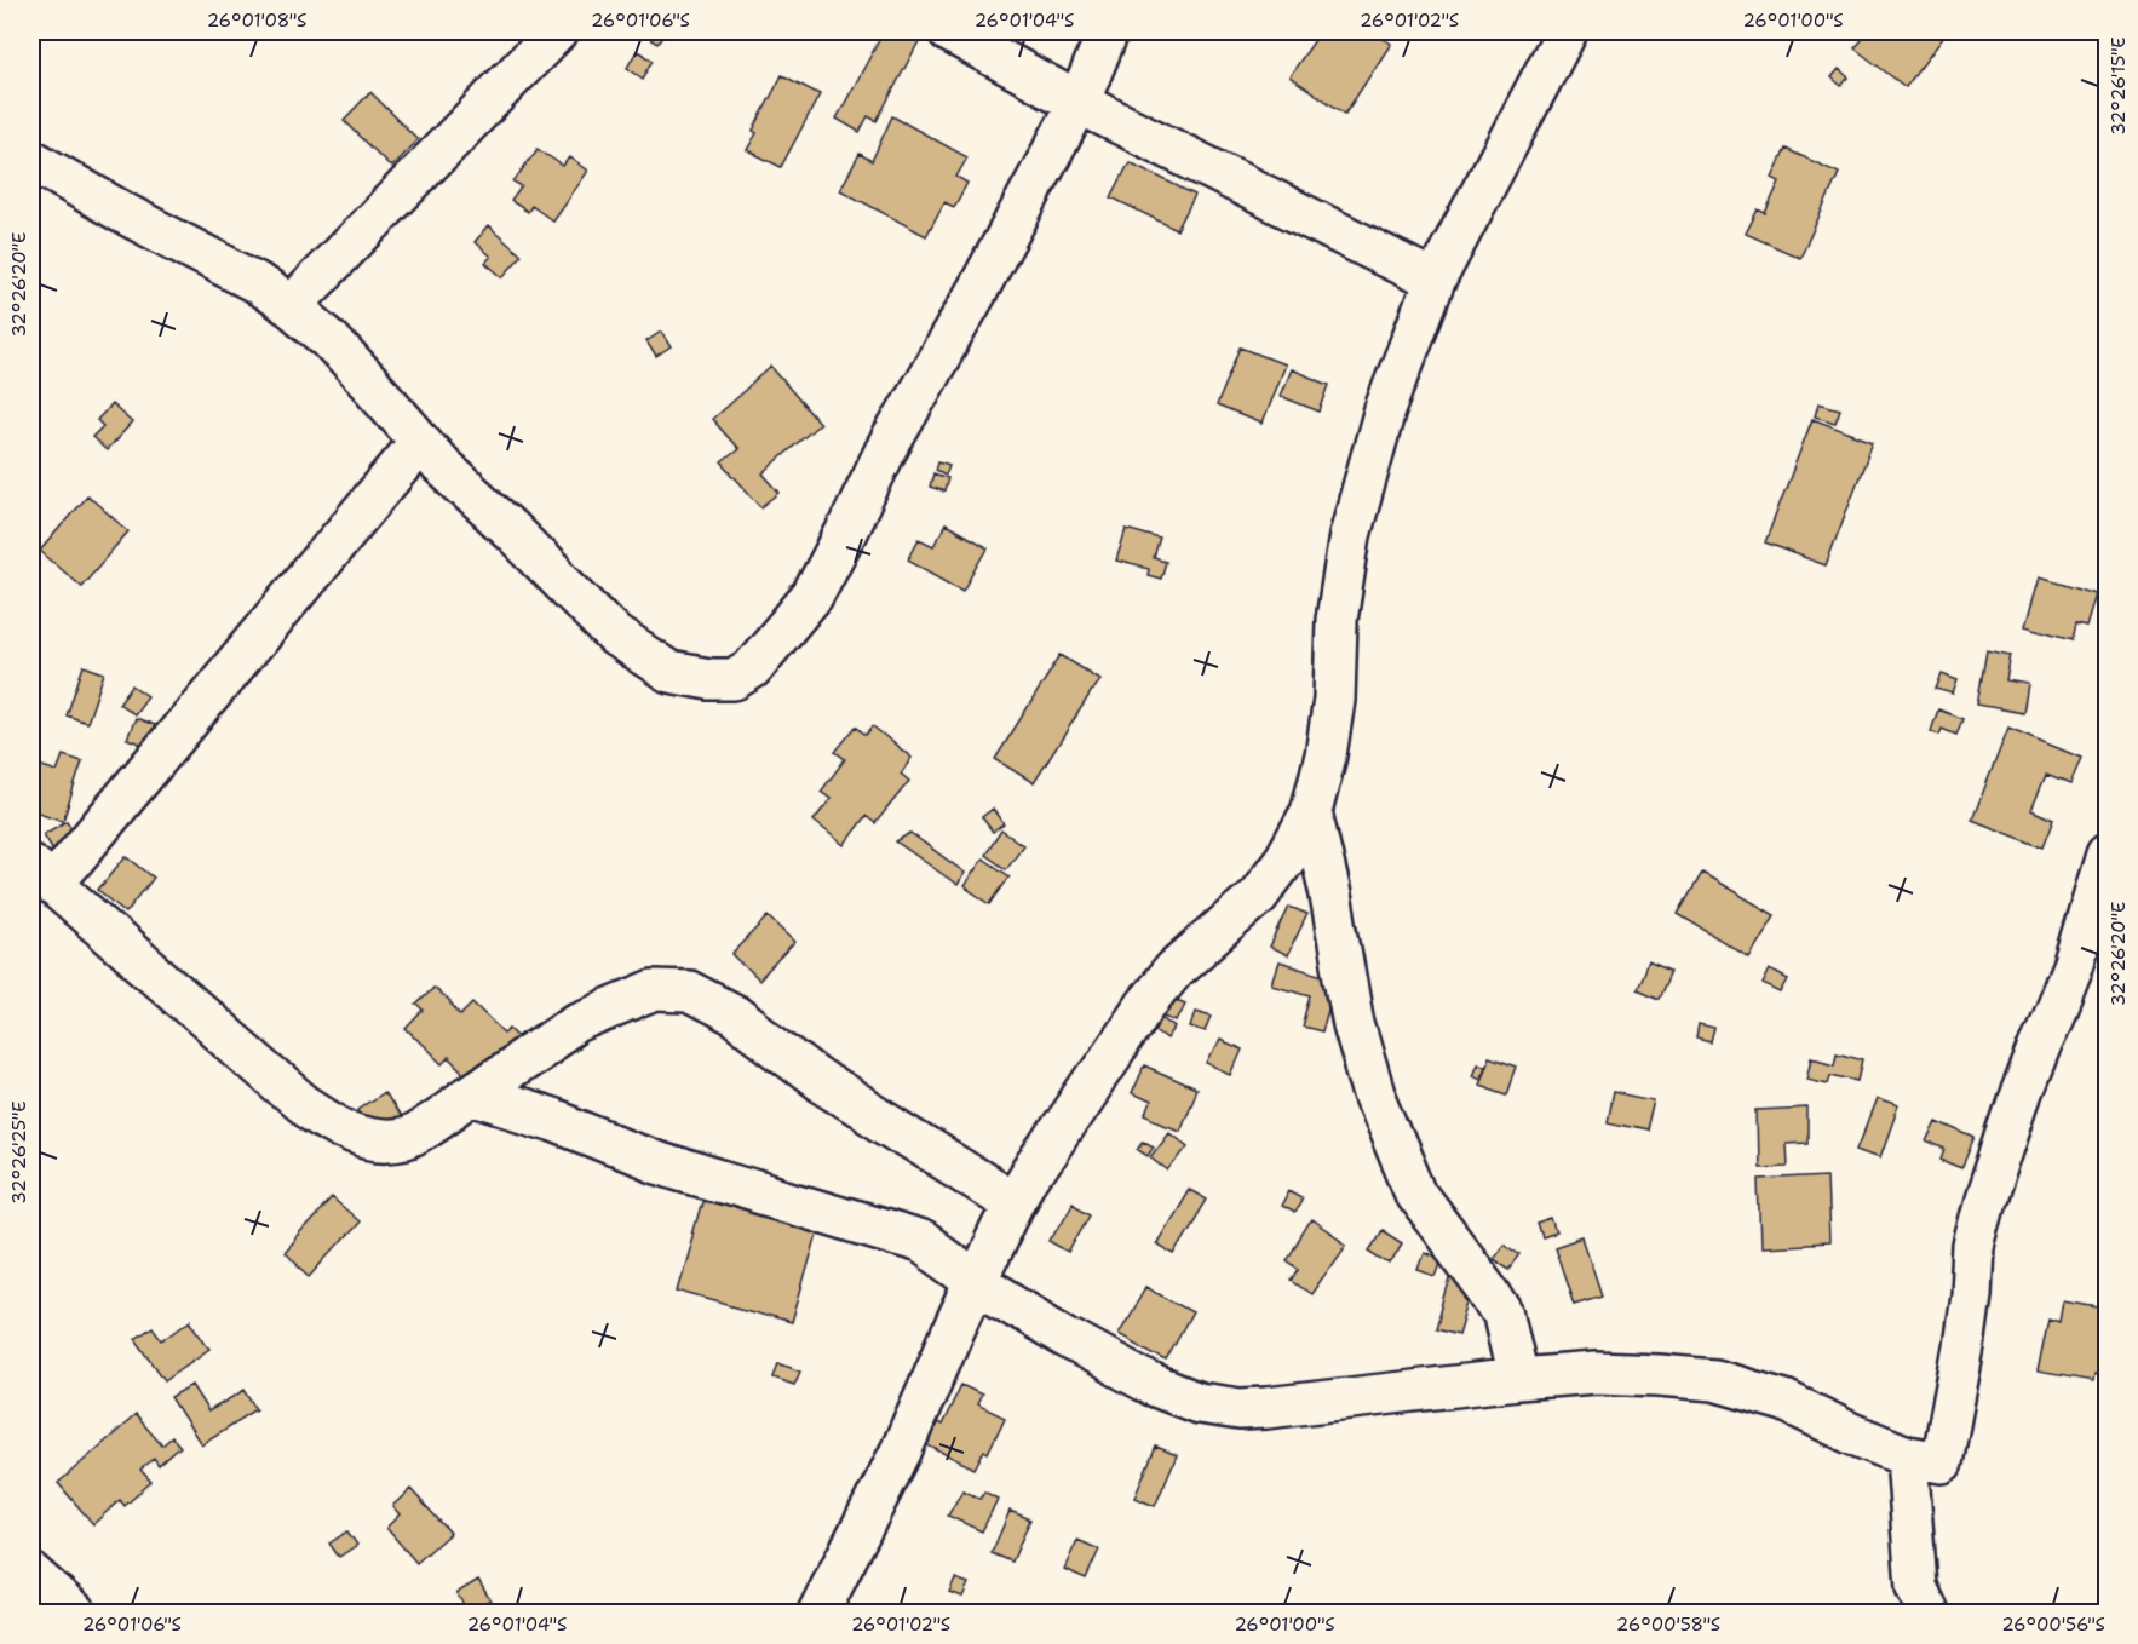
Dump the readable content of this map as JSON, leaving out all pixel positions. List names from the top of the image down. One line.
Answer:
{"coordinates":["26°01'08\"S","26°01'06\"S","26°01'04\"S","26°01'02\"S","26°01'00\"S","32°26'15\"E","32°26'20\"E","32°26'25\"E","26°00'58\"S","26°00'56\"S"]}
